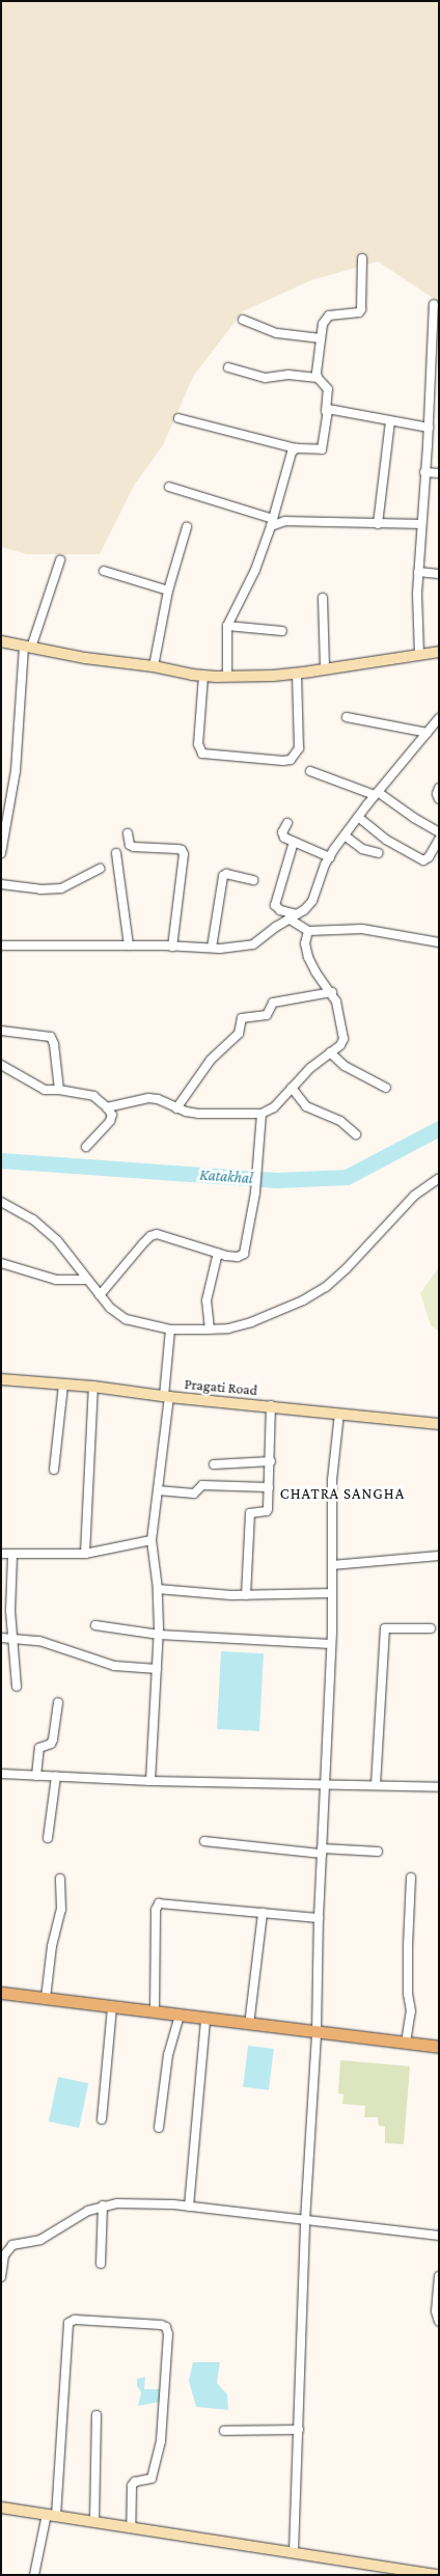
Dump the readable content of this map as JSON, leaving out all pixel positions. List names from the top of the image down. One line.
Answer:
{"streets":{"street":["Pragati Road"]},"districts":["CHATRA SANGHA"],"water":["Katakhal"]}
